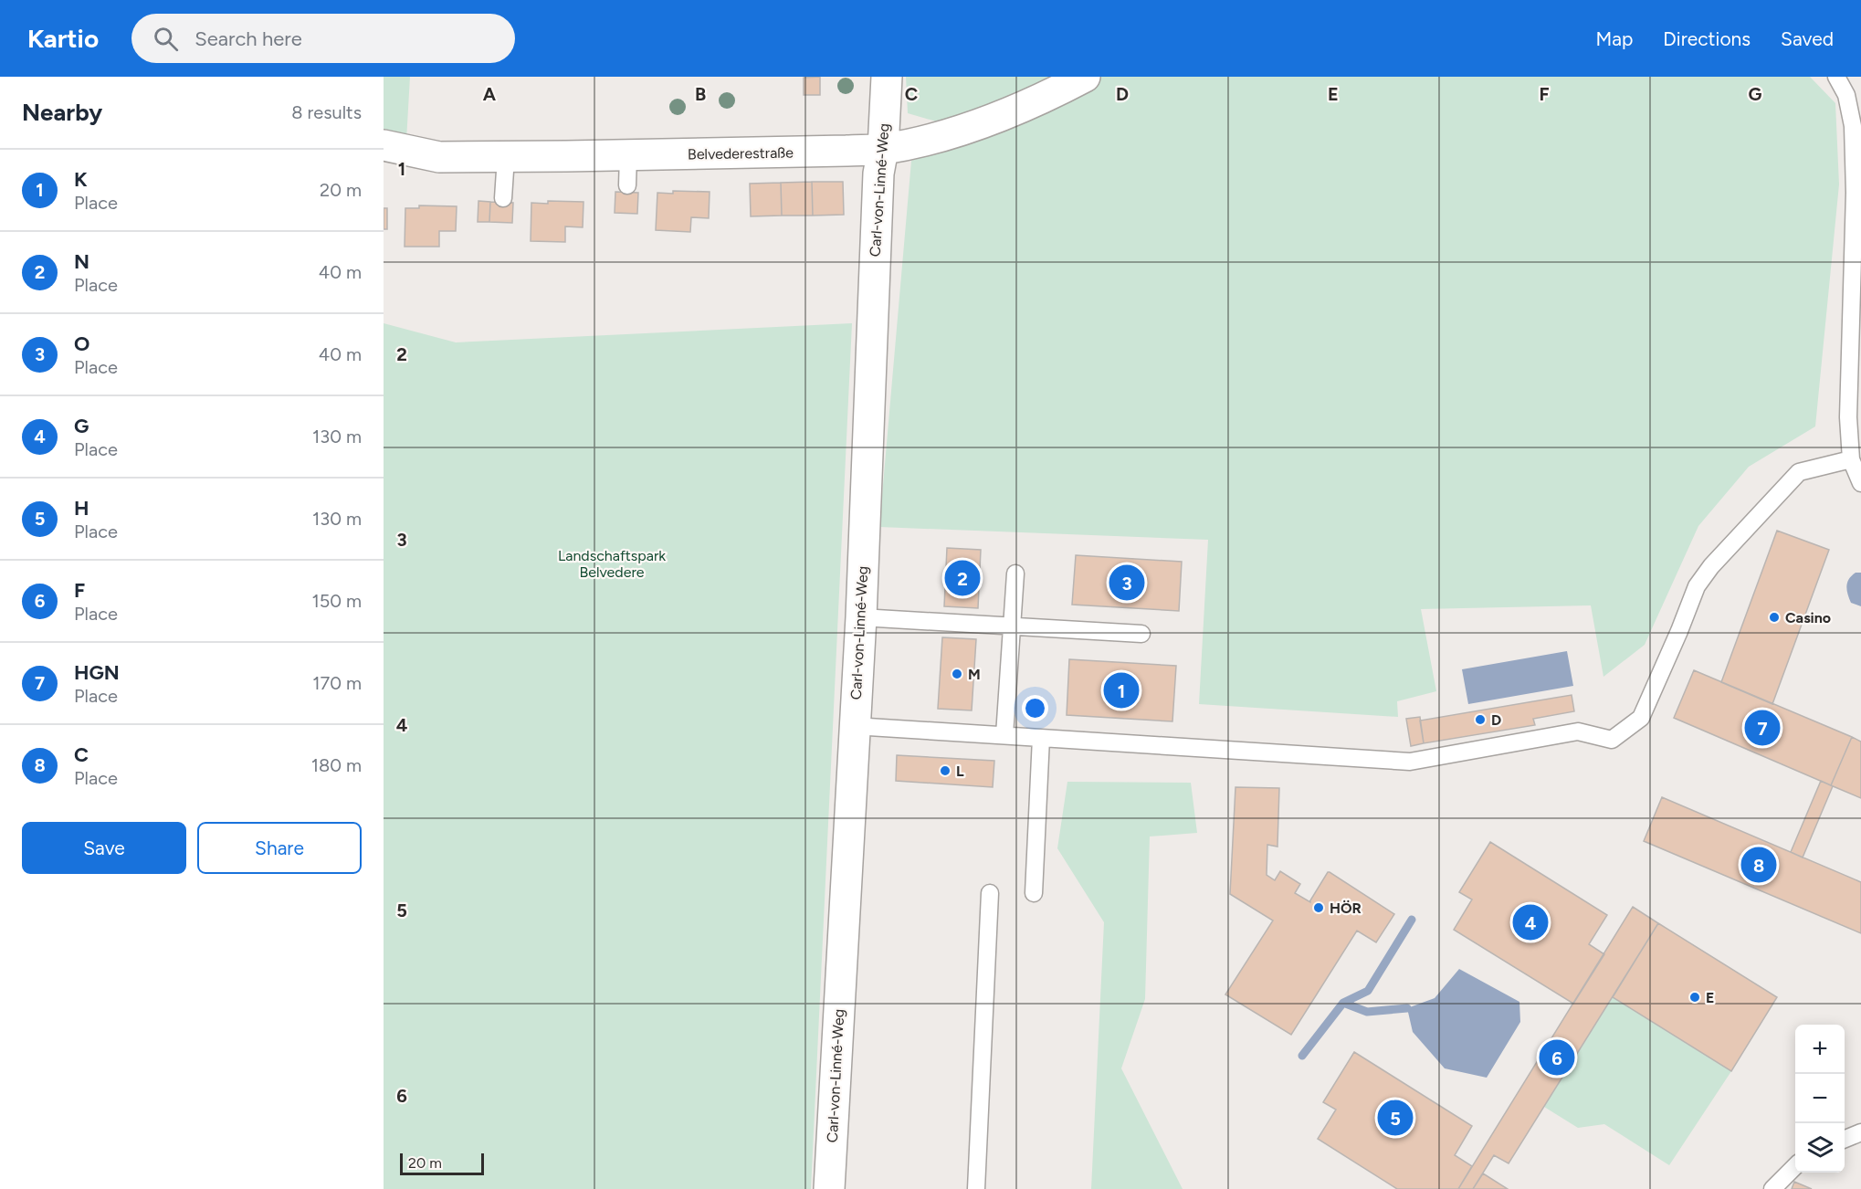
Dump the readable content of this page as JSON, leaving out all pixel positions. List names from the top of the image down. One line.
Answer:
{"streets":{"street":["Belvederestraße","Carl-von-Linné-Weg"]},"crossings":[["Belvederestraße","Carl-von-Linné-Weg"]],"parks":["Landschaftspark Belvedere"],"places":["Casino","M","D","L","HÖR","E"],"scale_bar":"20 m","page":{"header":"Kartio","search":"Search here","nav":["Map","Directions","Saved"],"heading":["Nearby","8 results"],"list":[{"mark":"1","name":"K","note":"Place","value":"20 m"},{"mark":"2","name":"N","note":"Place","value":"40 m"},{"mark":"3","name":"O","note":"Place","value":"40 m"},{"mark":"4","name":"G","note":"Place","value":"130 m"},{"mark":"5","name":"H","note":"Place","value":"130 m"},{"mark":"6","name":"F","note":"Place","value":"150 m"},{"mark":"7","name":"HGN","note":"Place","value":"170 m"},{"mark":"8","name":"C","note":"Place","value":"180 m"}],"pins":["2","3","1","7","8","4","6","5"],"buttons":["Save","Share"],"map_buttons":["+","−"],"scale":"20 m"},"grid":{"columns":["A","B","C","D","E","F","G"],"rows":["1","2","3","4","5","6"]}}
